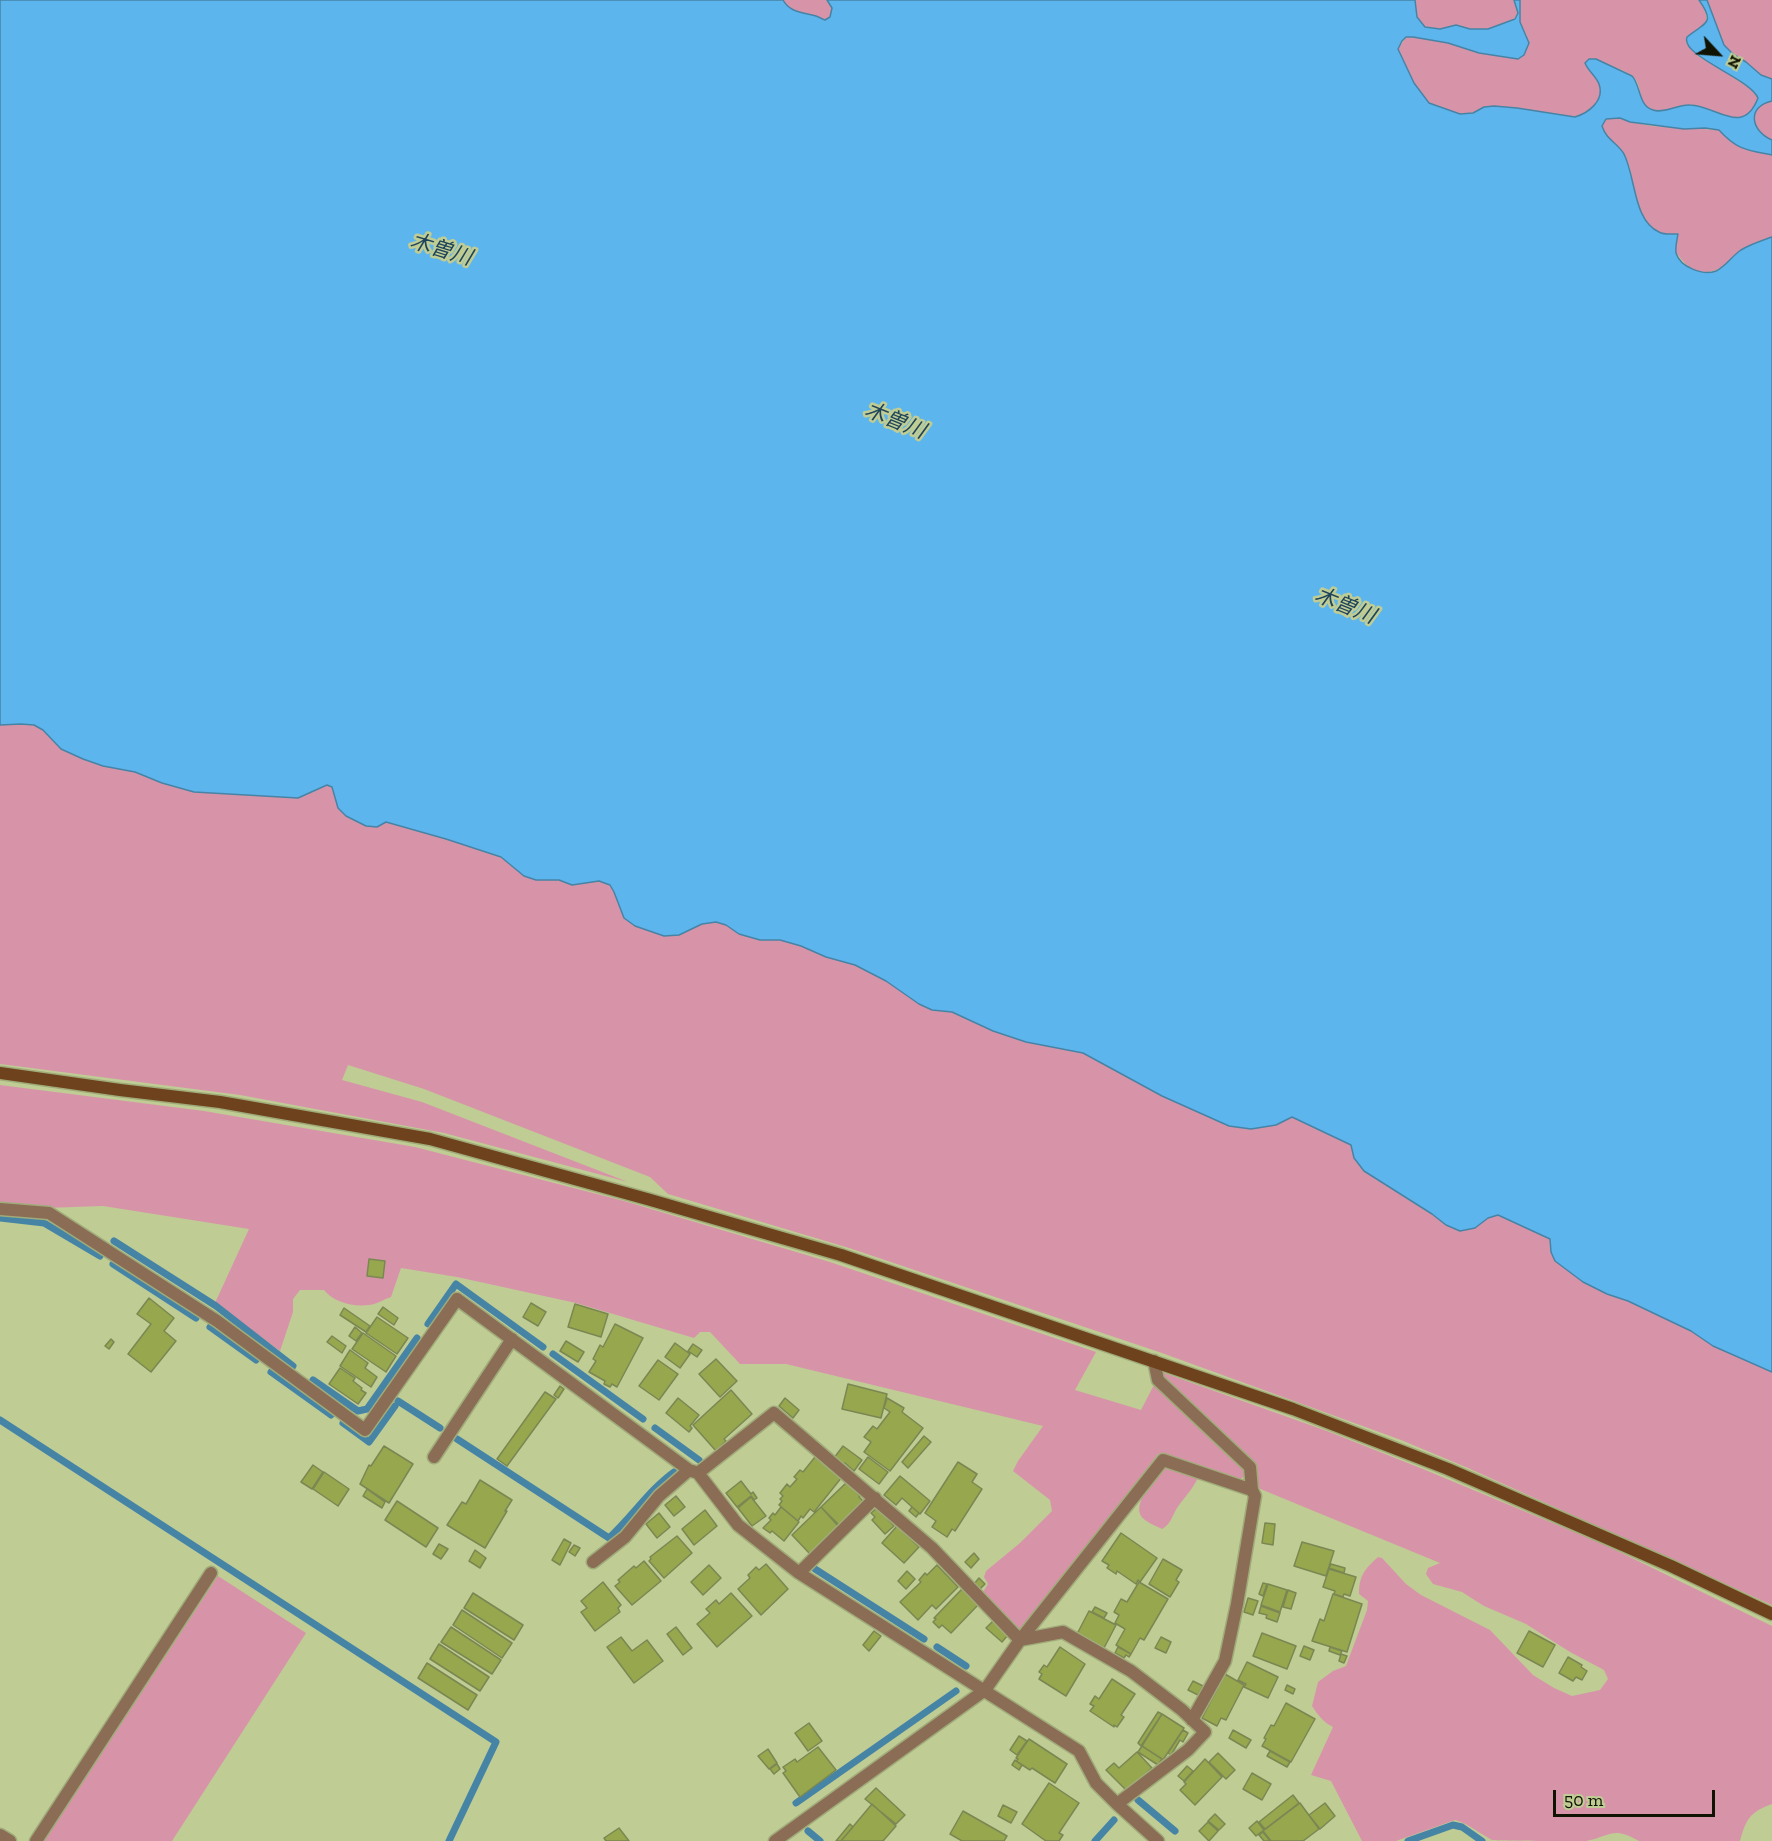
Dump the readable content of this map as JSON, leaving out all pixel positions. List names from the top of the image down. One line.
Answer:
{"water":["木曽川"],"scale_bar":"50 m","north":"bottom right"}
